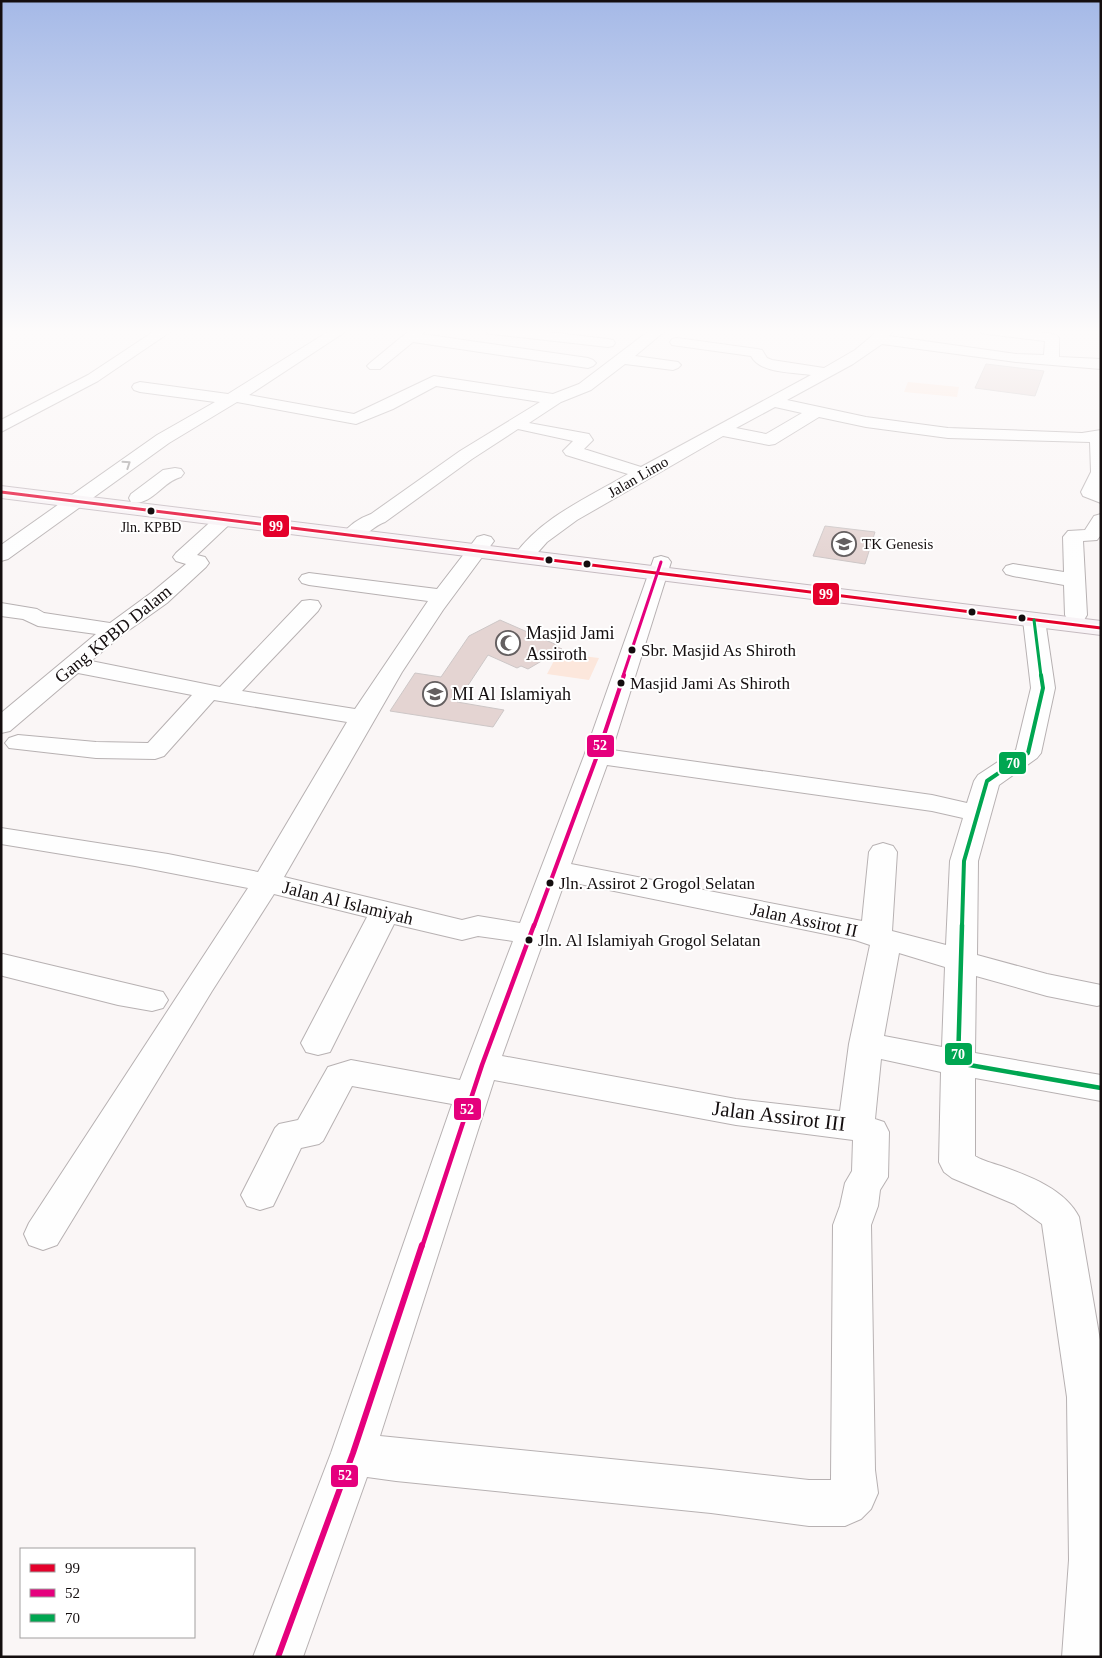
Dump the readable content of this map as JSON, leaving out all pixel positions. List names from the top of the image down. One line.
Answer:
{"streets":{"street":["Jalan Limo","Gang KPBD Dalam","Jalan Al Islamiyah","Jalan Assirot II","Jalan Assirot III"]},"crossings":[["Jalan Assirot II","Jalan Assirot III"]],"places":{"other":["Jln. KPBD","Sbr. Masjid As Shiroth","Masjid Jami As Shiroth","Jln. Assirot 2 Grogol Selatan","Jln. Al Islamiyah Grogol Selatan"],"school or university":["TK Genesis","MI Al Islamiyah"],"mosque":["Masjid Jami Assiroth"]},"lines":["transit line 99","transit line 52","transit line 70"],"legend":["99","52","70"]}
